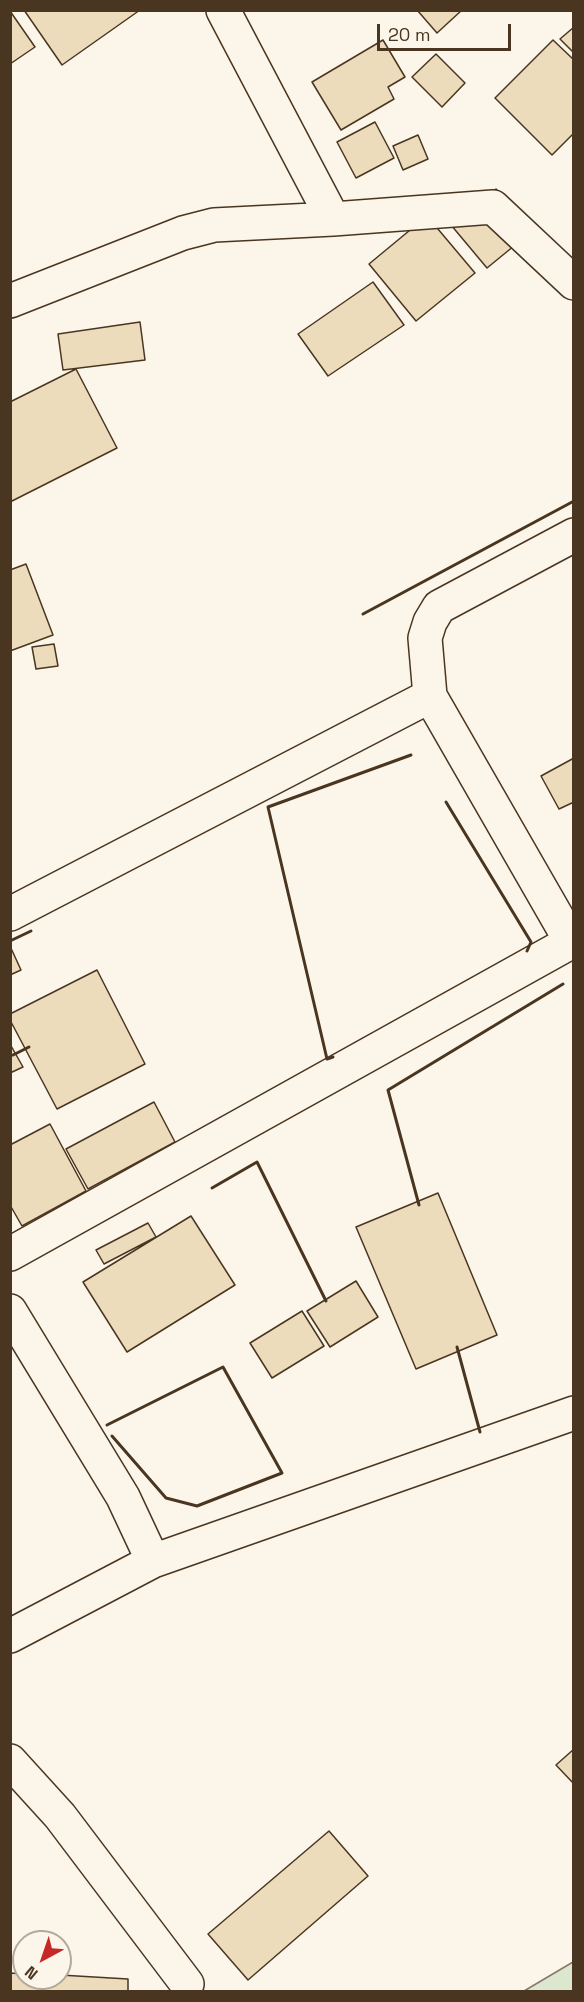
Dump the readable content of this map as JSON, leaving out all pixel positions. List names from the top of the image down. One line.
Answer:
{"scale_bar":"20 m","north":"bottom left"}
